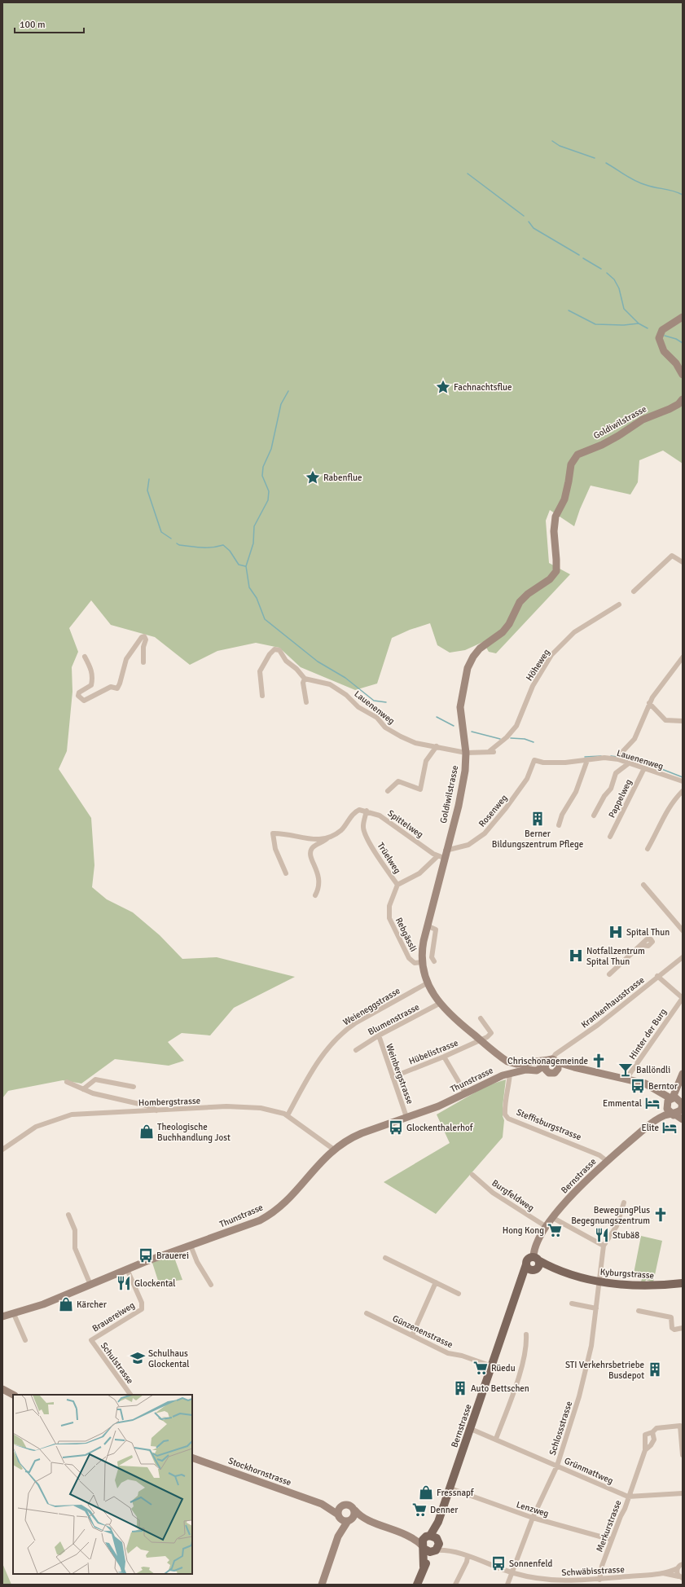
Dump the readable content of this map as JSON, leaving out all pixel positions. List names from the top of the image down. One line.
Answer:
{"streets":{"main road":["Goldiwilstrasse","Thunstrasse","Bernstrasse","Kyburgstrasse","Stockhornstrasse"],"street":["Höheweg","Lauenenweg","Pappelweg","Rosenweg","Spittelweg","Trüelweg","Rebgässli","Krankenhausstrasse","Weieneggstrasse","Blumenstrasse","Hinter der Burg","Hübelistrasse","Weinbergstrasse","Hombergstrasse","Steffisburgstrasse","Burgfeldweg","Brauereiweg","Günzenenstrasse","Schulstrasse","Schlossstrasse","Grünmattweg","Lenzweg","Merkurstrasse","Schwäbisstrasse"]},"crossings":[["Goldiwilstrasse","Lauenenweg"],["Goldiwilstrasse","Rosenweg"],["Goldiwilstrasse","Spittelweg"],["Goldiwilstrasse","Trüelweg"],["Goldiwilstrasse","Rebgässli"],["Goldiwilstrasse","Krankenhausstrasse"],["Goldiwilstrasse","Weieneggstrasse"],["Goldiwilstrasse","Blumenstrasse"],["Goldiwilstrasse","Hübelistrasse"],["Höheweg","Lauenenweg"],["Lauenenweg","Pappelweg"],["Lauenenweg","Rosenweg"],["Rosenweg","Spittelweg"],["Rosenweg","Trüelweg"],["Spittelweg","Trüelweg"],["Trüelweg","Rebgässli"],["Krankenhausstrasse","Hinter der Burg"],["Weieneggstrasse","Hombergstrasse"],["Blumenstrasse","Weinbergstrasse"],["Hübelistrasse","Weinbergstrasse"],["Weinbergstrasse","Thunstrasse"],["Thunstrasse","Hombergstrasse"],["Thunstrasse","Steffisburgstrasse"],["Thunstrasse","Brauereiweg"],["Steffisburgstrasse","Bernstrasse"],["Bernstrasse","Burgfeldweg"],["Bernstrasse","Kyburgstrasse"],["Bernstrasse","Günzenenstrasse"],["Bernstrasse","Grünmattweg"],["Bernstrasse","Lenzweg"],["Bernstrasse","Schwäbisstrasse"],["Kyburgstrasse","Schlossstrasse"],["Brauereiweg","Schulstrasse"],["Schlossstrasse","Grünmattweg"],["Schlossstrasse","Lenzweg"],["Schlossstrasse","Schwäbisstrasse"],["Grünmattweg","Merkurstrasse"],["Lenzweg","Merkurstrasse"],["Merkurstrasse","Schwäbisstrasse"]],"places":{"place":["Fachnachtsflue","Rabenflue"],"building":["Berner Bildungszentrum Pflege","STI Verkehrsbetriebe Busdepot","Auto Bettschen"],"hospital":["Spital Thun","Notfallzentrum Spital Thun"],"church":["Chrischonagemeinde","BewegungPlus Begegnungszentrum"],"bar":["Ballöndli"],"bus stop":["Berntor","Glockenthalerhof","Brauerei","Sonnenfeld"],"hotel":["Emmental","Elite"],"shop":["Theologische Buchhandlung Jost","Kärcher","Fressnapf"],"supermarket":["Hong Kong","Rüedu","Denner"],"restaurant":["Stubä8","Glockental"],"school or university":["Schulhaus Glockental"]},"scale_bar":"100 m"}
